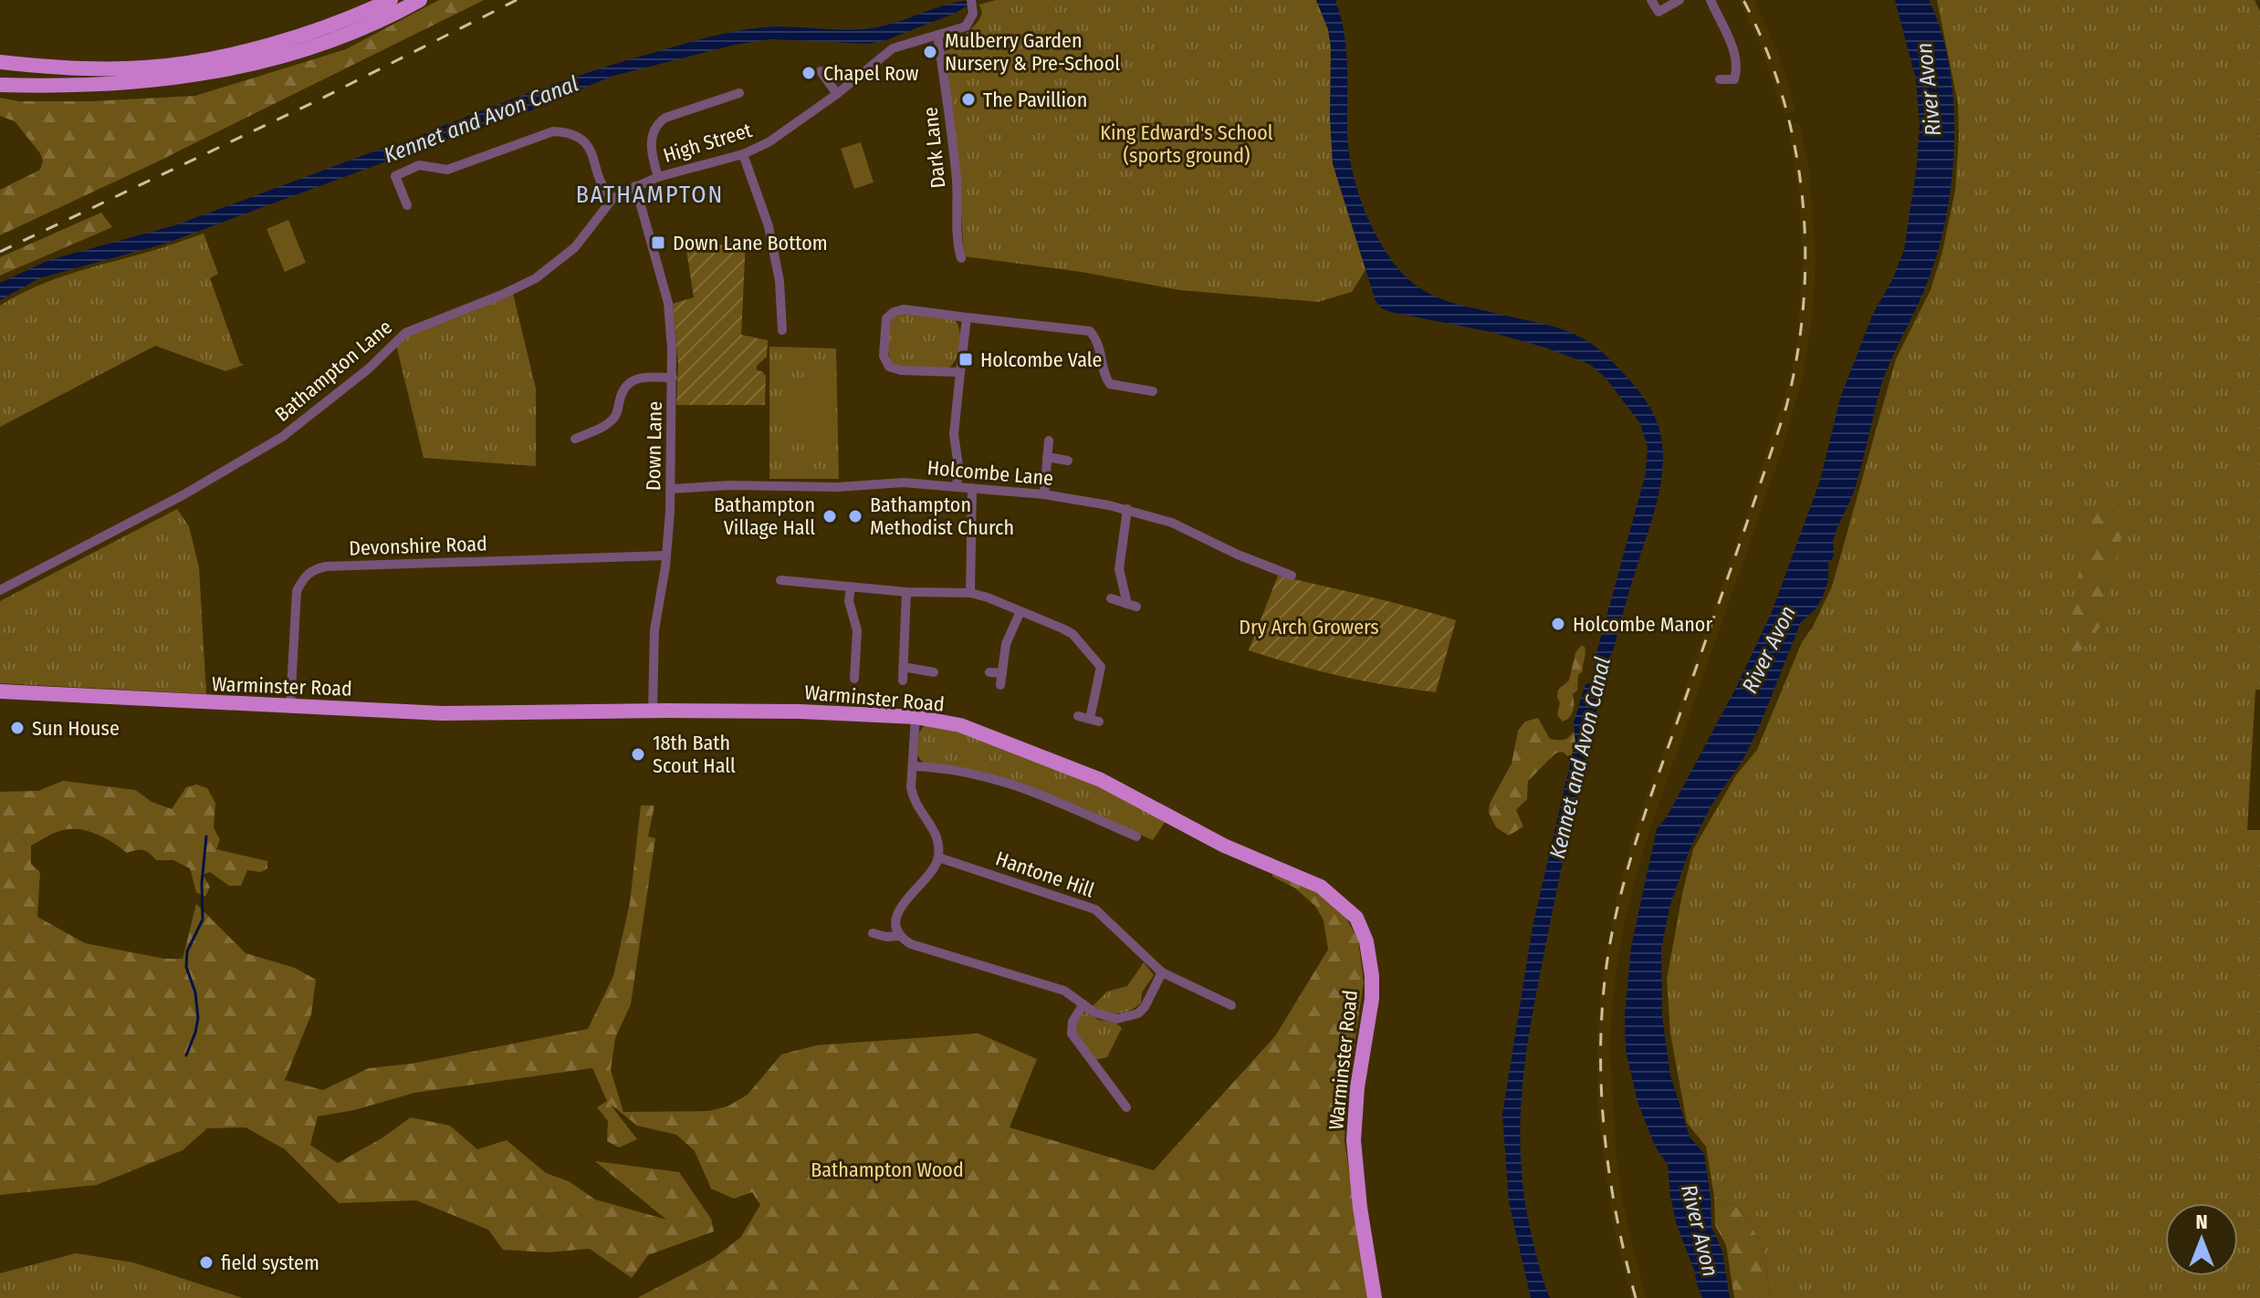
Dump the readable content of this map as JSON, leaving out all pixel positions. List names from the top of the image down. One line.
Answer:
{"streets":{"highway":["Warminster Road"],"street":["High Street","Dark Lane","Bathampton Lane","Down Lane","Holcombe Lane","Devonshire Road","Hantone Hill"]},"crossings":[["High Street","Dark Lane"],["High Street","Bathampton Lane"],["High Street","Down Lane"],["Bathampton Lane","Down Lane"],["Down Lane","Holcombe Lane"],["Down Lane","Devonshire Road"],["Down Lane","Warminster Road"],["Devonshire Road","Warminster Road"]],"districts":["BATHAMPTON"],"water":["River Avon","Kennet and Avon Canal"],"parks":["King Edward's School (sports ground)","Dry Arch Growers","Bathampton Wood"],"places":{"other":["Mulberry Garden Nursery & Pre-School","Chapel Row","The Pavillion","Bathampton Village Hall","Bathampton Methodist Church","Holcombe Manor","Sun House","18th Bath Scout Hall","field system"],"transit":["Down Lane Bottom","Holcombe Vale"]},"north":"top"}
